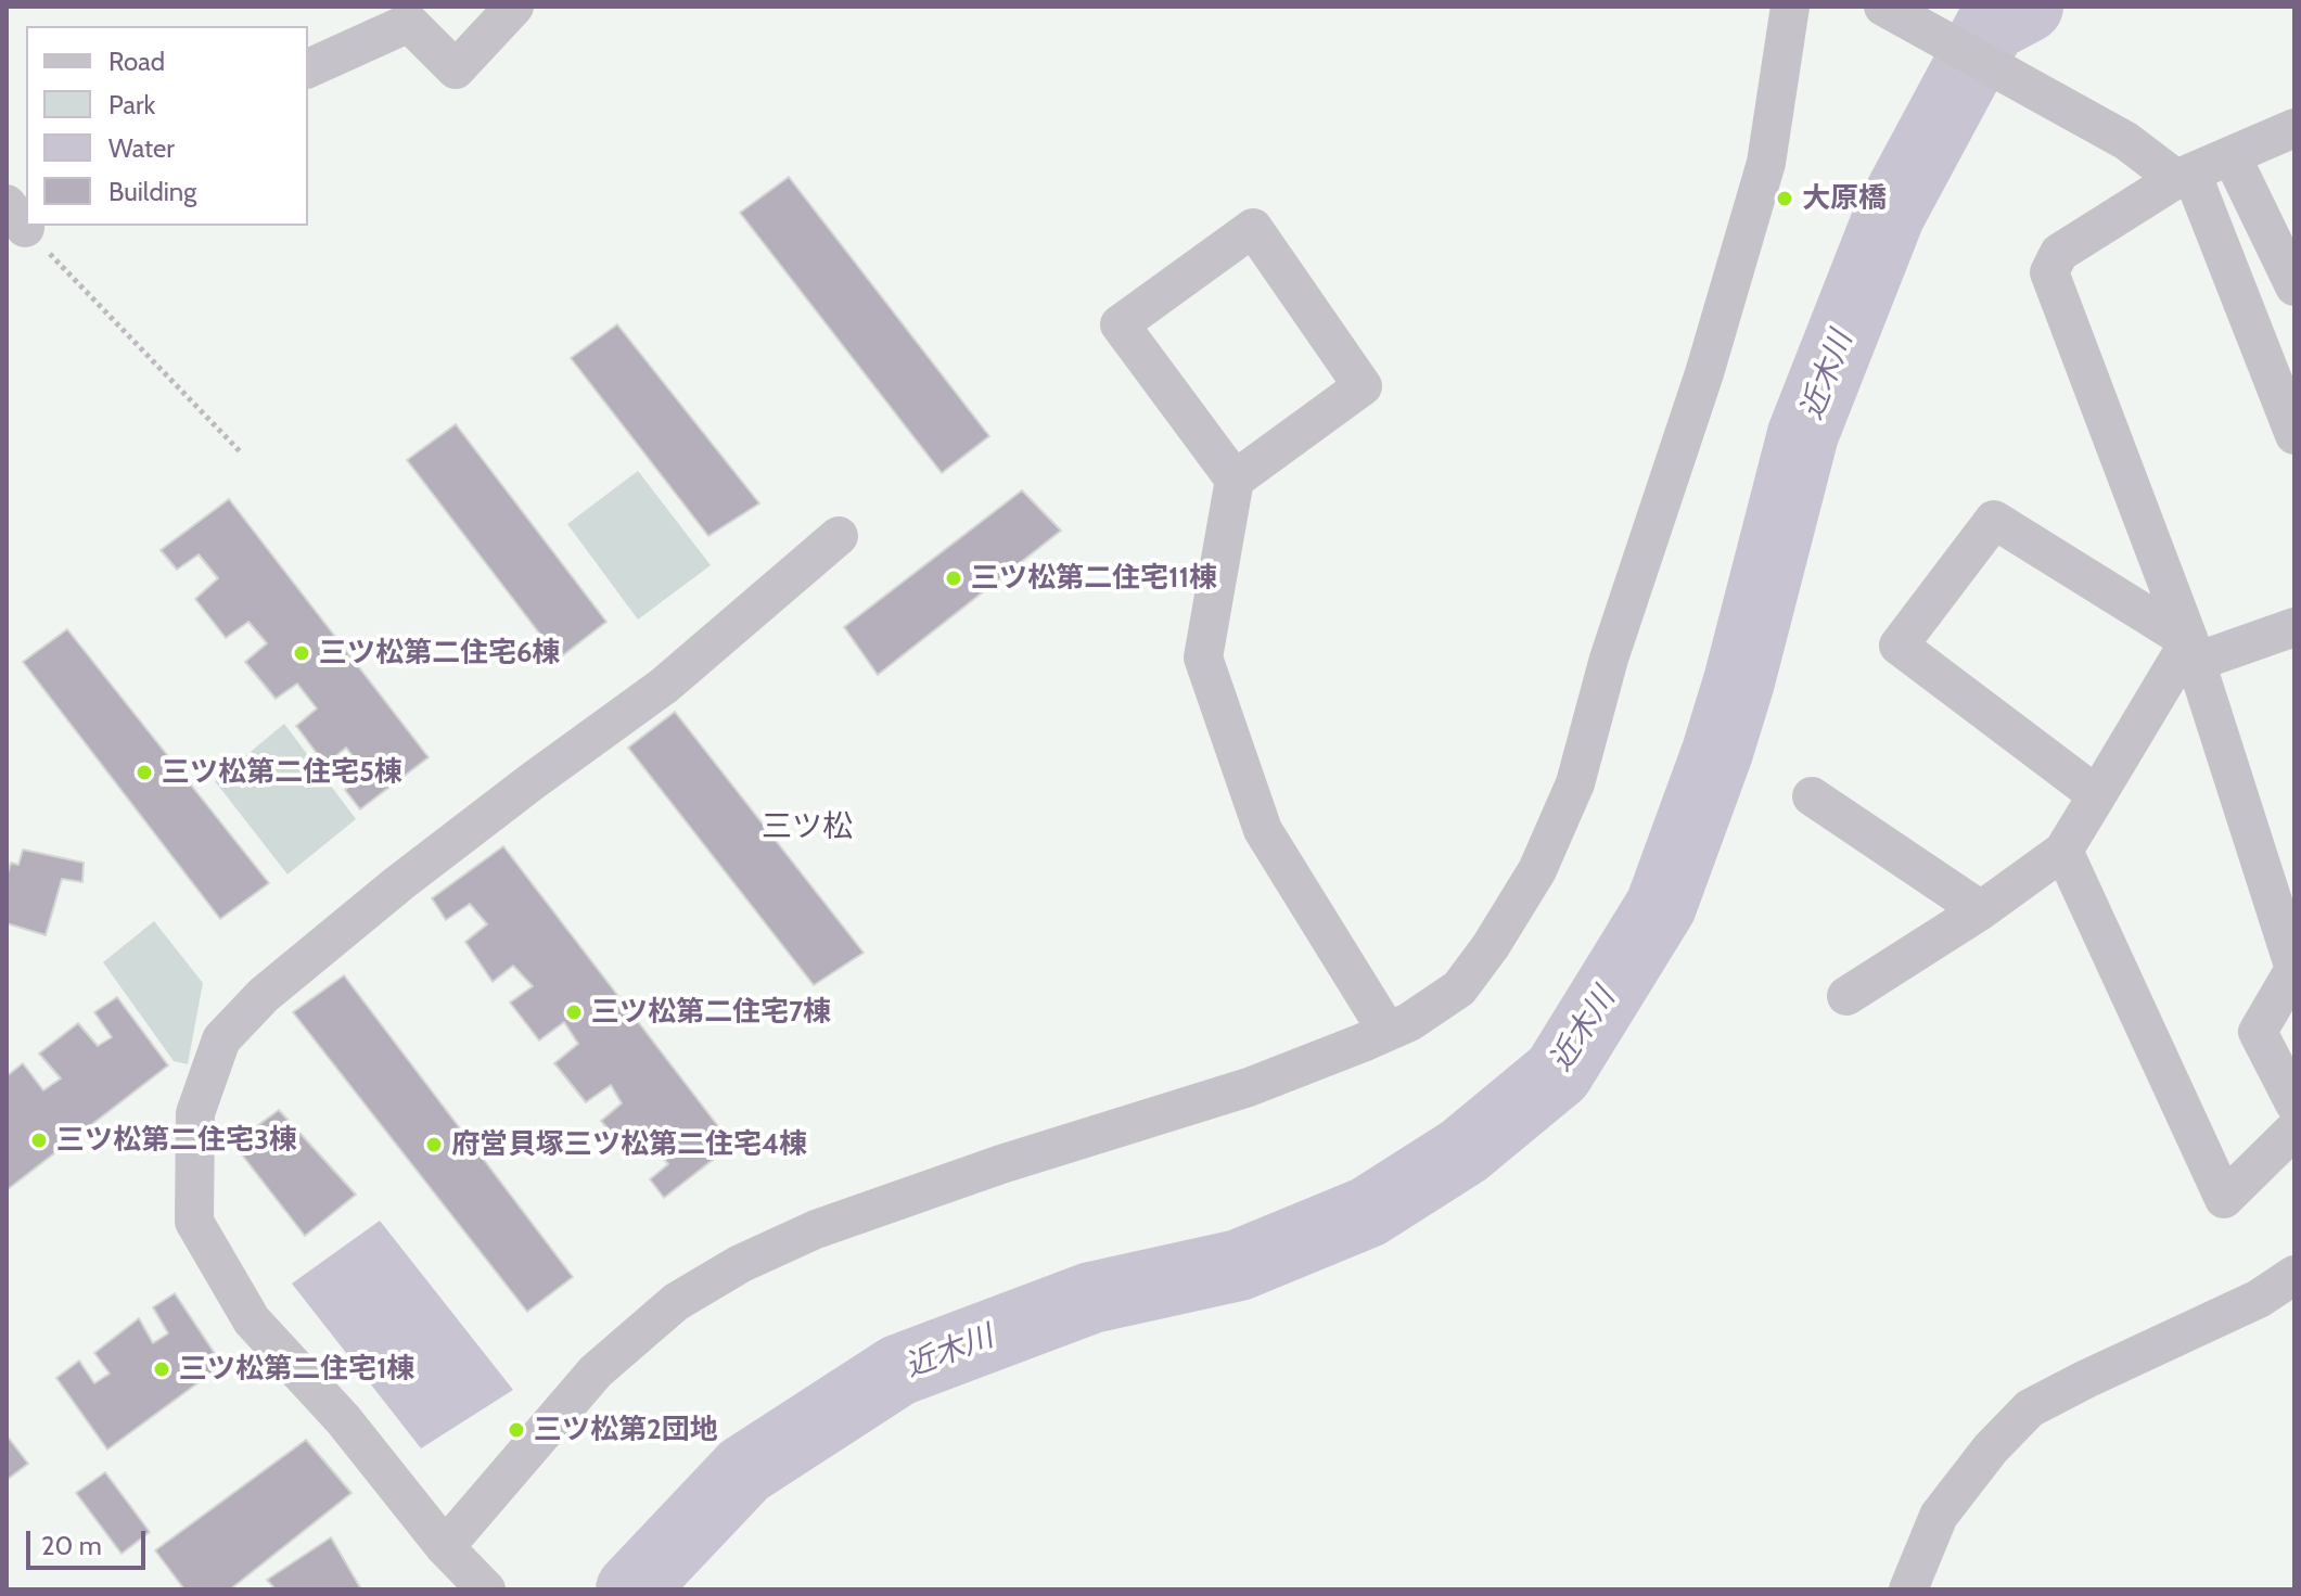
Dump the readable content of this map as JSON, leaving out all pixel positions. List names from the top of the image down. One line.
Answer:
{"districts":["三ツ松"],"water":["近木川"],"places":["大原橋","三ツ松第二住宅11棟","三ツ松第二住宅6棟","三ツ松第二住宅5棟","三ツ松第二住宅7棟","三ツ松第二住宅3棟","府営貝塚三ツ松第二住宅4棟","三ツ松第二住宅1棟","三ツ松第2団地"],"legend":["Road","Park","Water","Building"],"scale_bar":"20 m"}
